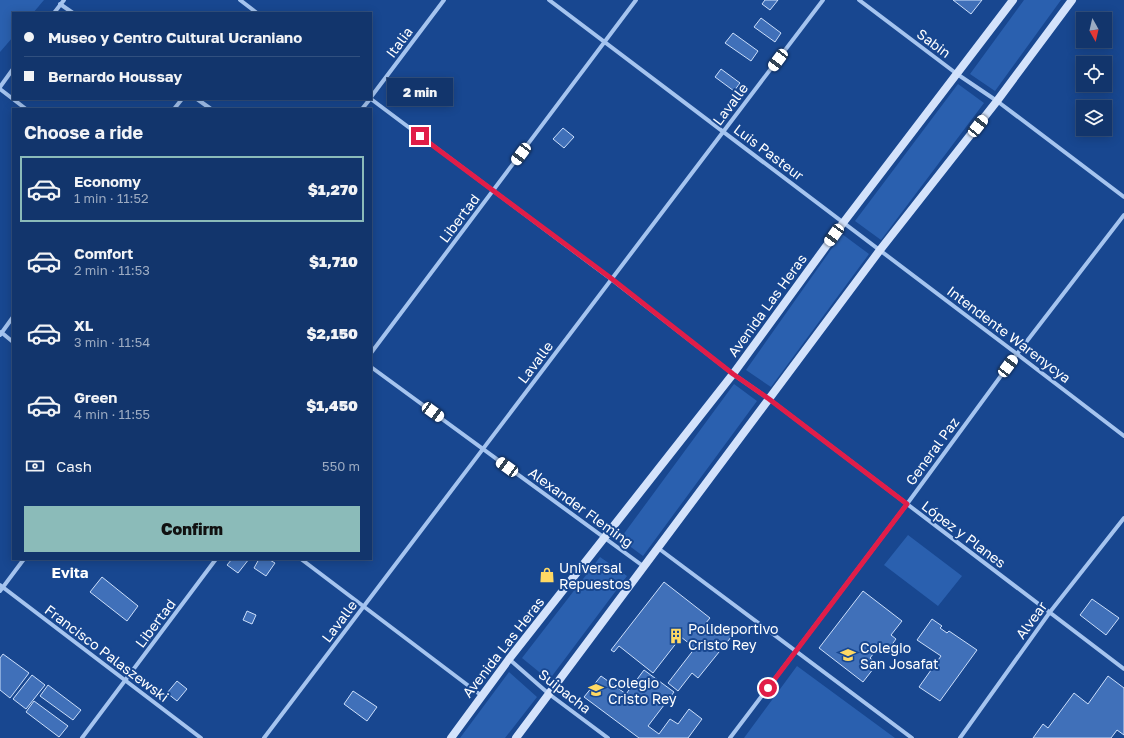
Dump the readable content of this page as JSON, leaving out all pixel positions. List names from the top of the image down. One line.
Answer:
{"streets":{"main road":["Avenida Las Heras"],"street":["Italia","Sabin","Lavalle","Luis Pasteur","Libertad","Intendente Warenycya","General Paz","Alexander Fleming","López y Planes","Alvear","Francisco Palaszewski","Suipacha"]},"crossings":[["Sabin","Avenida Las Heras"],["Lavalle","Luis Pasteur"],["Lavalle","Alexander Fleming"],["Lavalle","López y Planes"],["Luis Pasteur","Libertad"],["Luis Pasteur","Avenida Las Heras"],["Luis Pasteur","Intendente Warenycya"],["Libertad","López y Planes"],["Libertad","Francisco Palaszewski"],["Avenida Las Heras","Alexander Fleming"],["Avenida Las Heras","López y Planes"],["Avenida Las Heras","Suipacha"],["Intendente Warenycya","General Paz"],["General Paz","López y Planes"],["López y Planes","Alvear"]],"districts":["Evita"],"places":{"shop":["Universal Repuestos"],"building":["Polideportivo Cristo Rey"],"school or university":["Colegio San Josafat","Colegio Cristo Rey"]},"north":"bottom","page":{"banner":["Museo y Centro Cultural Ucraniano","Bernardo Houssay"],"bubble":"2 min","heading":"Choose a ride","list":[{"name":"Economy","note":"1 min · 11:52","value":"$1,270"},{"name":"Comfort","note":"2 min · 11:53","value":"$1,710"},{"name":"XL","note":"3 min · 11:54","value":"$2,150"},{"name":"Green","note":"4 min · 11:55","value":"$1,450"}],"pay":["Cash","550 m"],"buttons":"Confirm"}}
